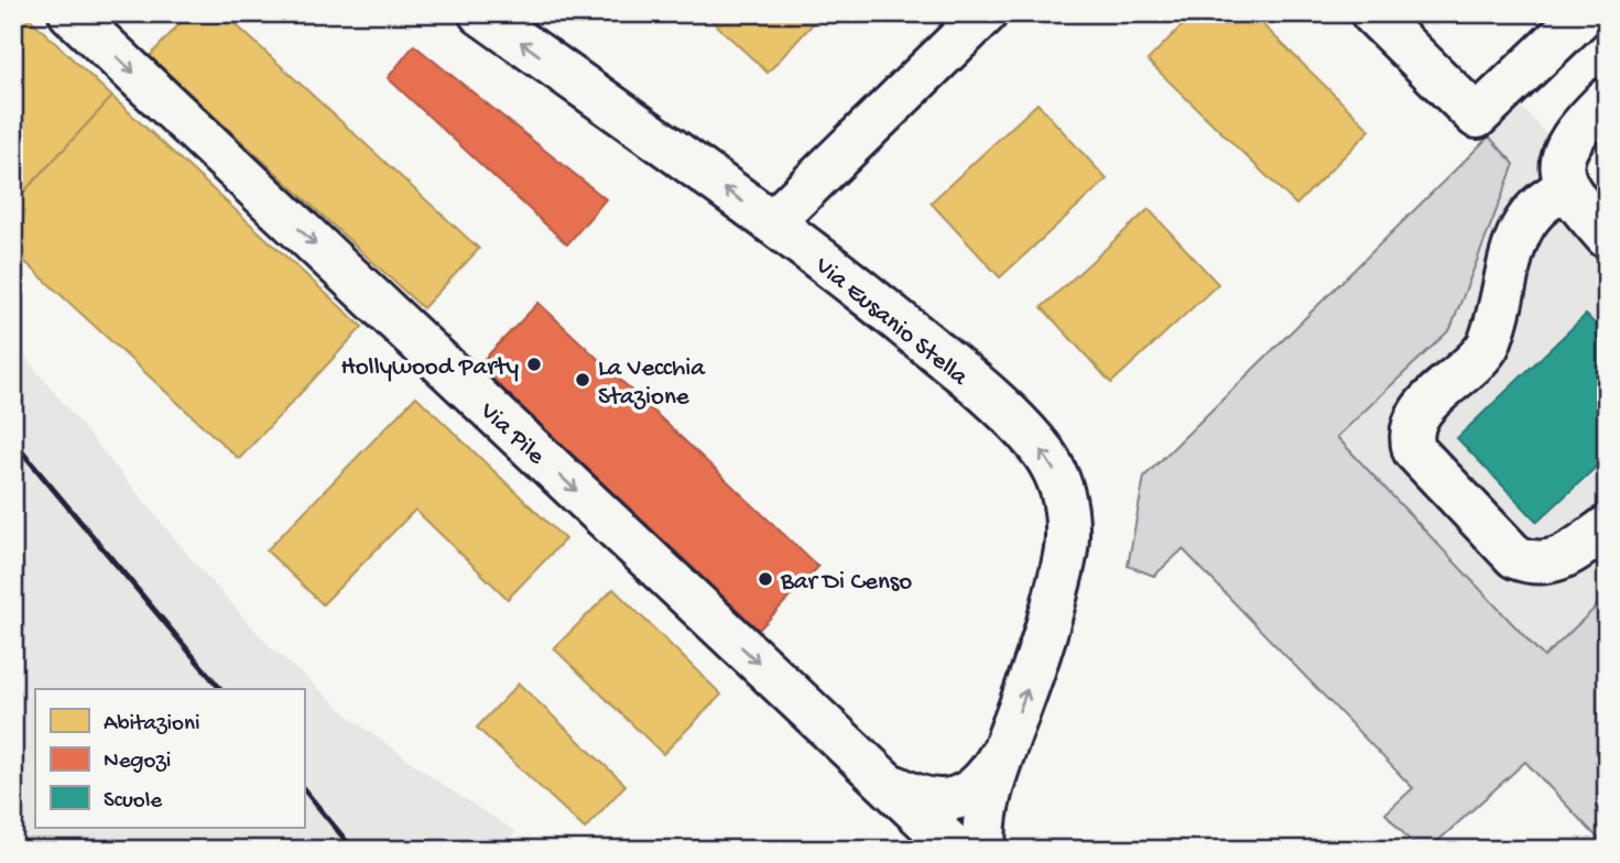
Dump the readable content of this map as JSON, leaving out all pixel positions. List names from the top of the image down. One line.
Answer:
{"streets":{"street":["Via Eusanio Stella","Via Pile"]},"crossings":[["Via Eusanio Stella","Via Pile"]],"one_way":["Via Eusanio Stella","Via Pile"],"places":["Hollywood Party","La Vecchia Stazione","Bar Di Censo"],"legend":["Abitazioni","Negozi","Scuole"]}
